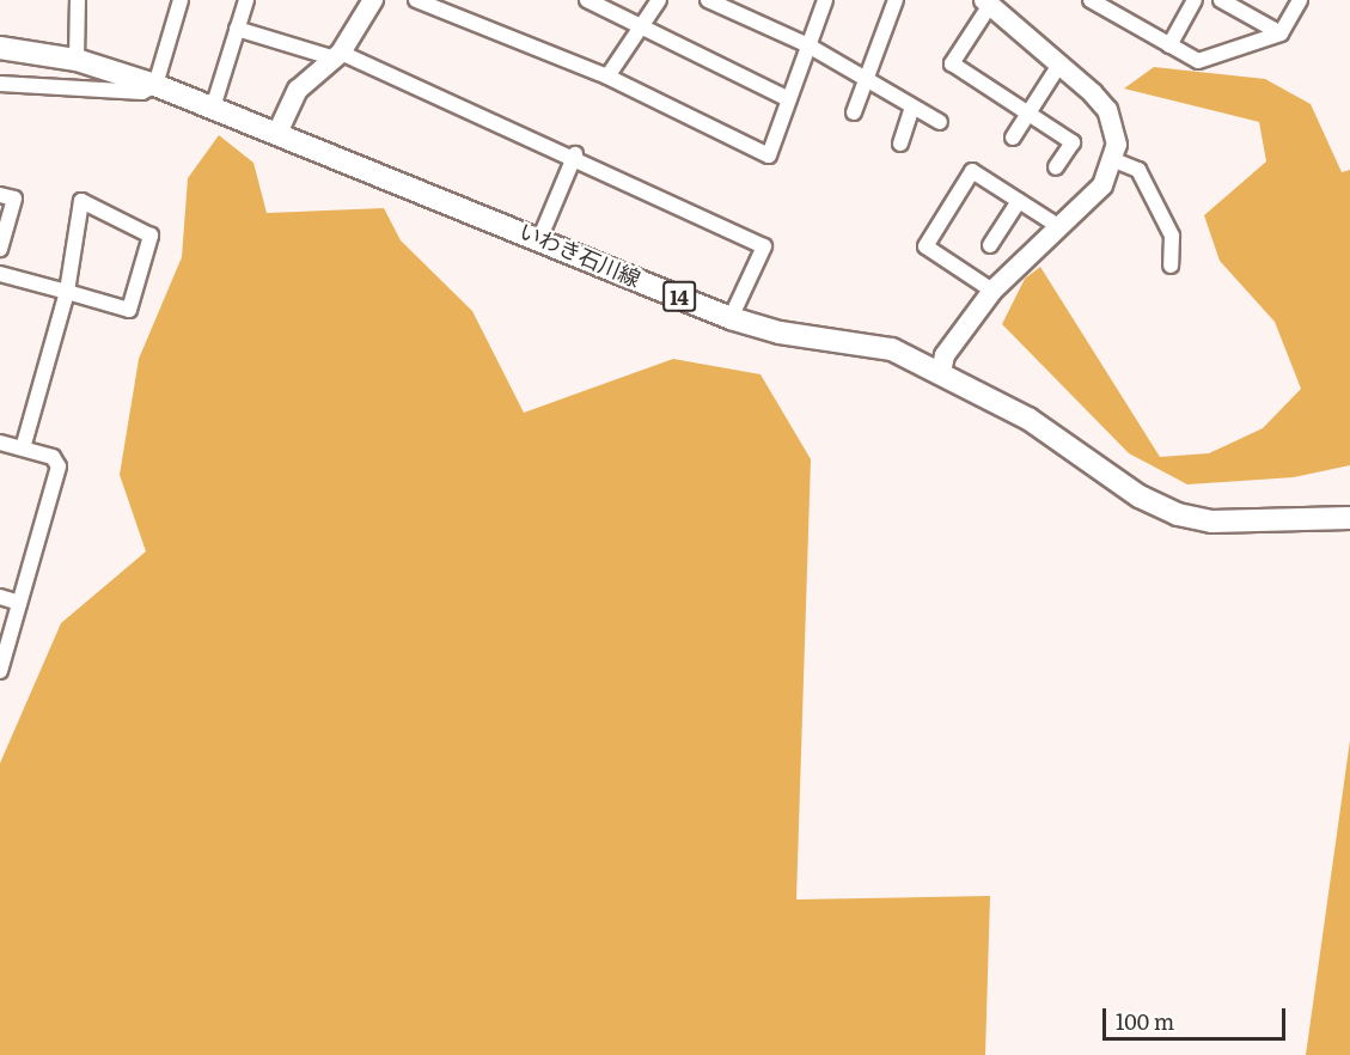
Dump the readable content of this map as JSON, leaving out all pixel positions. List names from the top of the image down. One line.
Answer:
{"streets":{"main road":["いわき石川線","14"]},"scale_bar":"100 m"}
